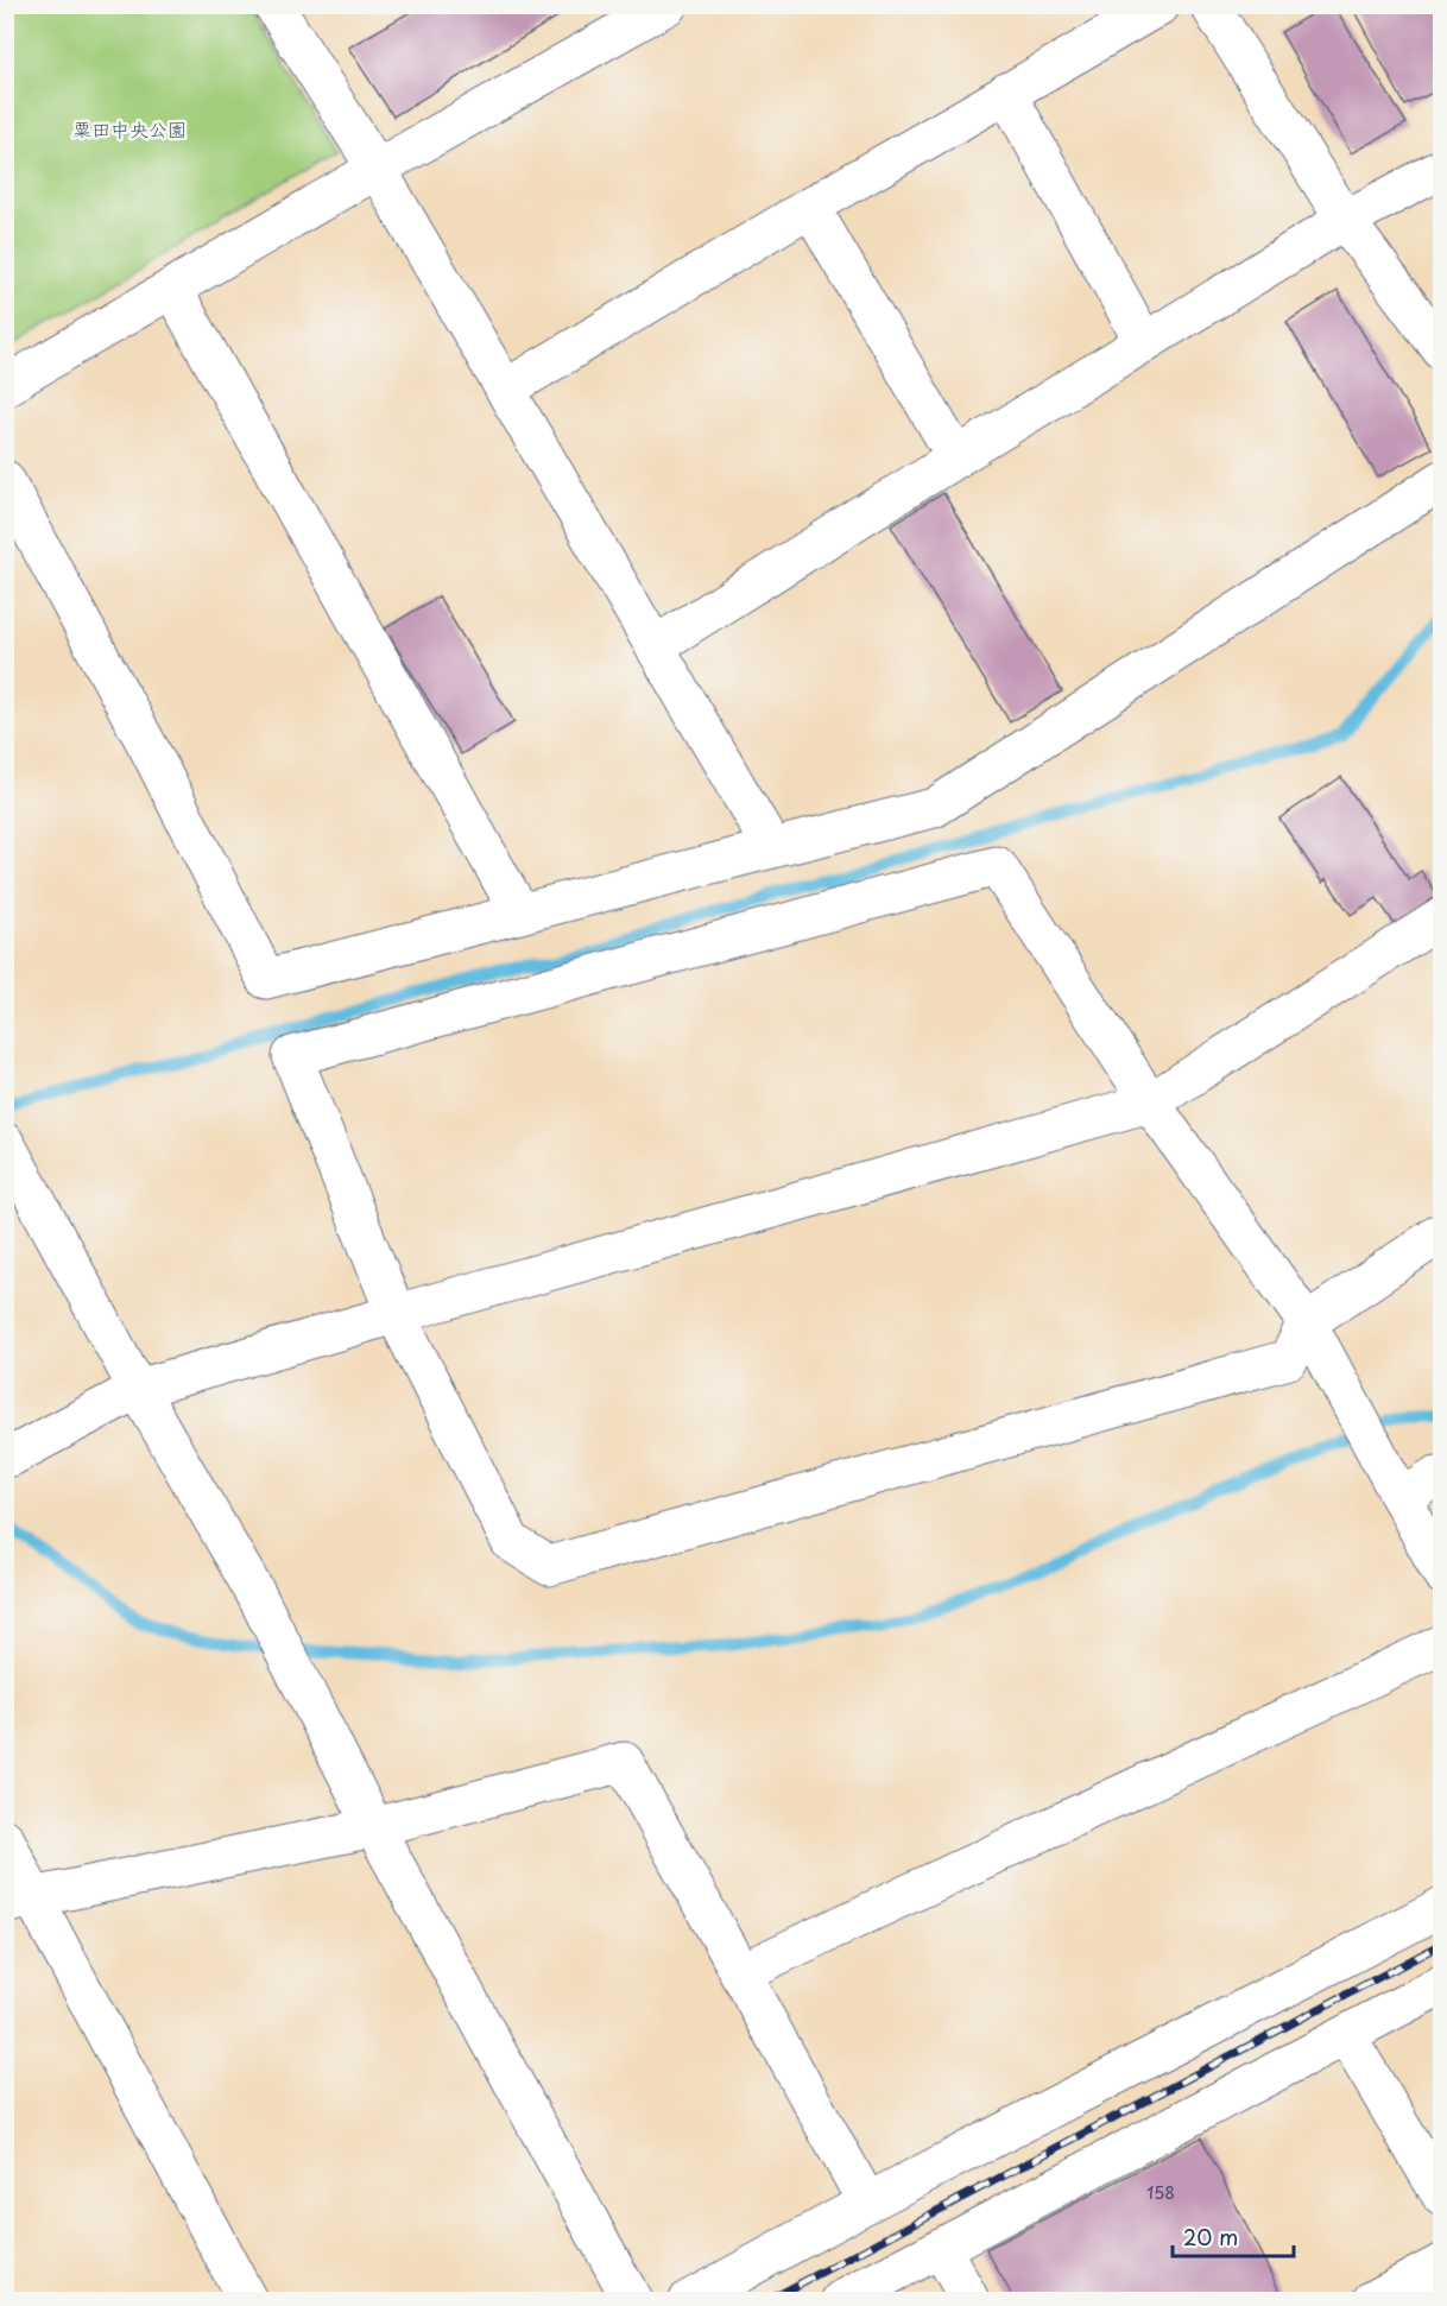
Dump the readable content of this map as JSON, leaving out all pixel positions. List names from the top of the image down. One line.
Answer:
{"parks":["粟田中央公園"],"house_numbers":["158"],"scale_bar":"20 m"}
